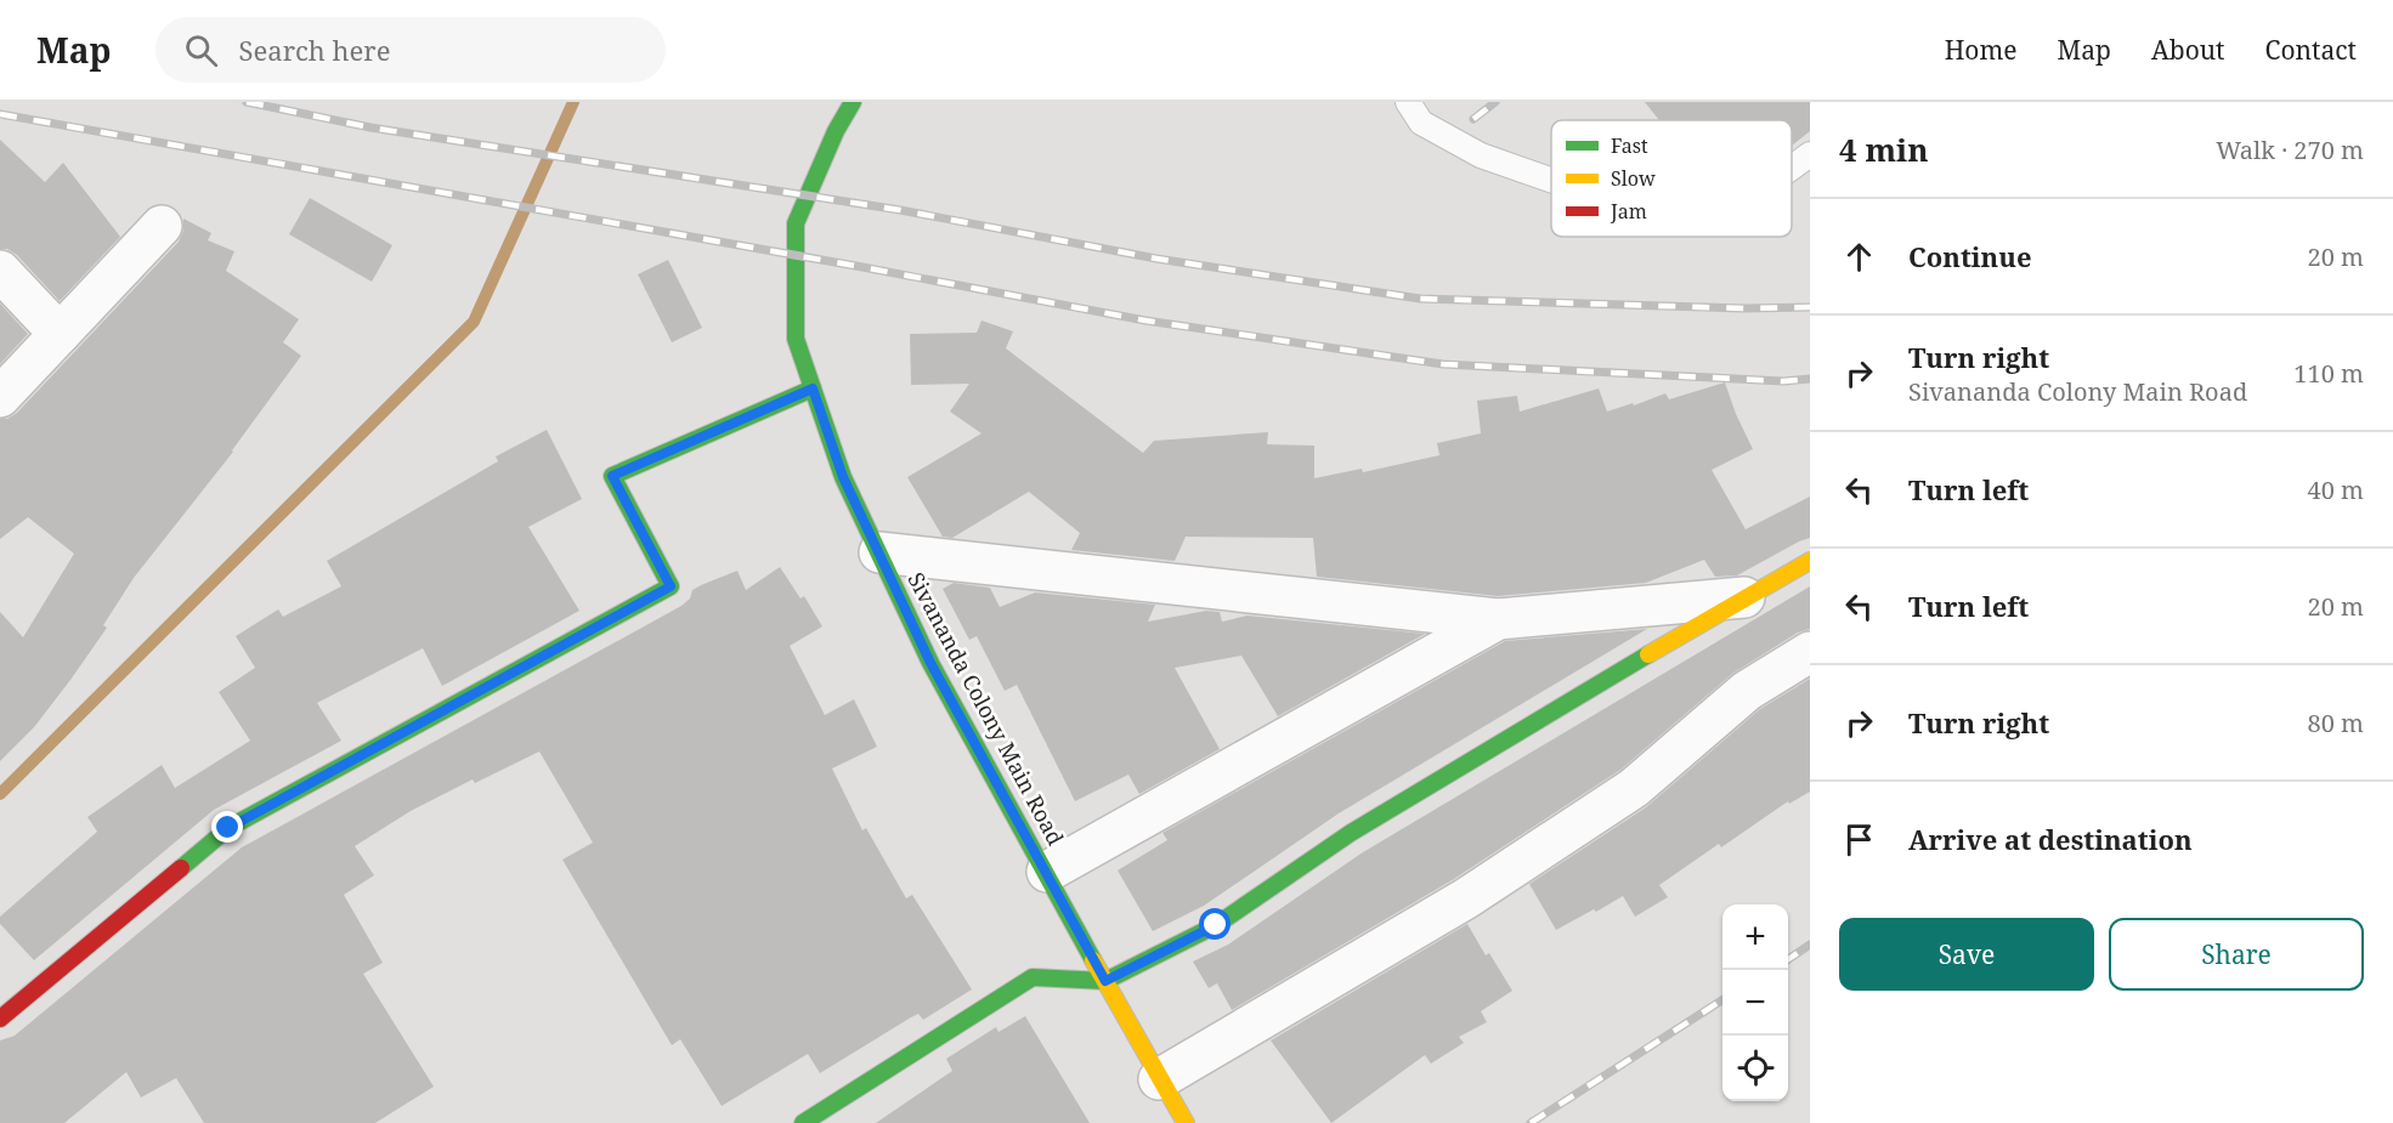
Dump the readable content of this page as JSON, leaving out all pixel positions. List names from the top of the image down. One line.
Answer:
{"streets":{"street":["Sivananda Colony Main Road"]},"legend":["Fast","Slow","Jam"],"page":{"header":"Map","search":"Search here","nav":["Home","Map","About","Contact"],"heading":["4 min","Walk · 270 m"],"list":[["Continue","20 m"],["Turn right","Sivananda Colony Main Road","110 m"],["Turn left","40 m"],["Turn left","20 m"],["Turn right","80 m"],"Arrive at destination"],"buttons":["Save","Share"],"map_buttons":["+","−"]}}
